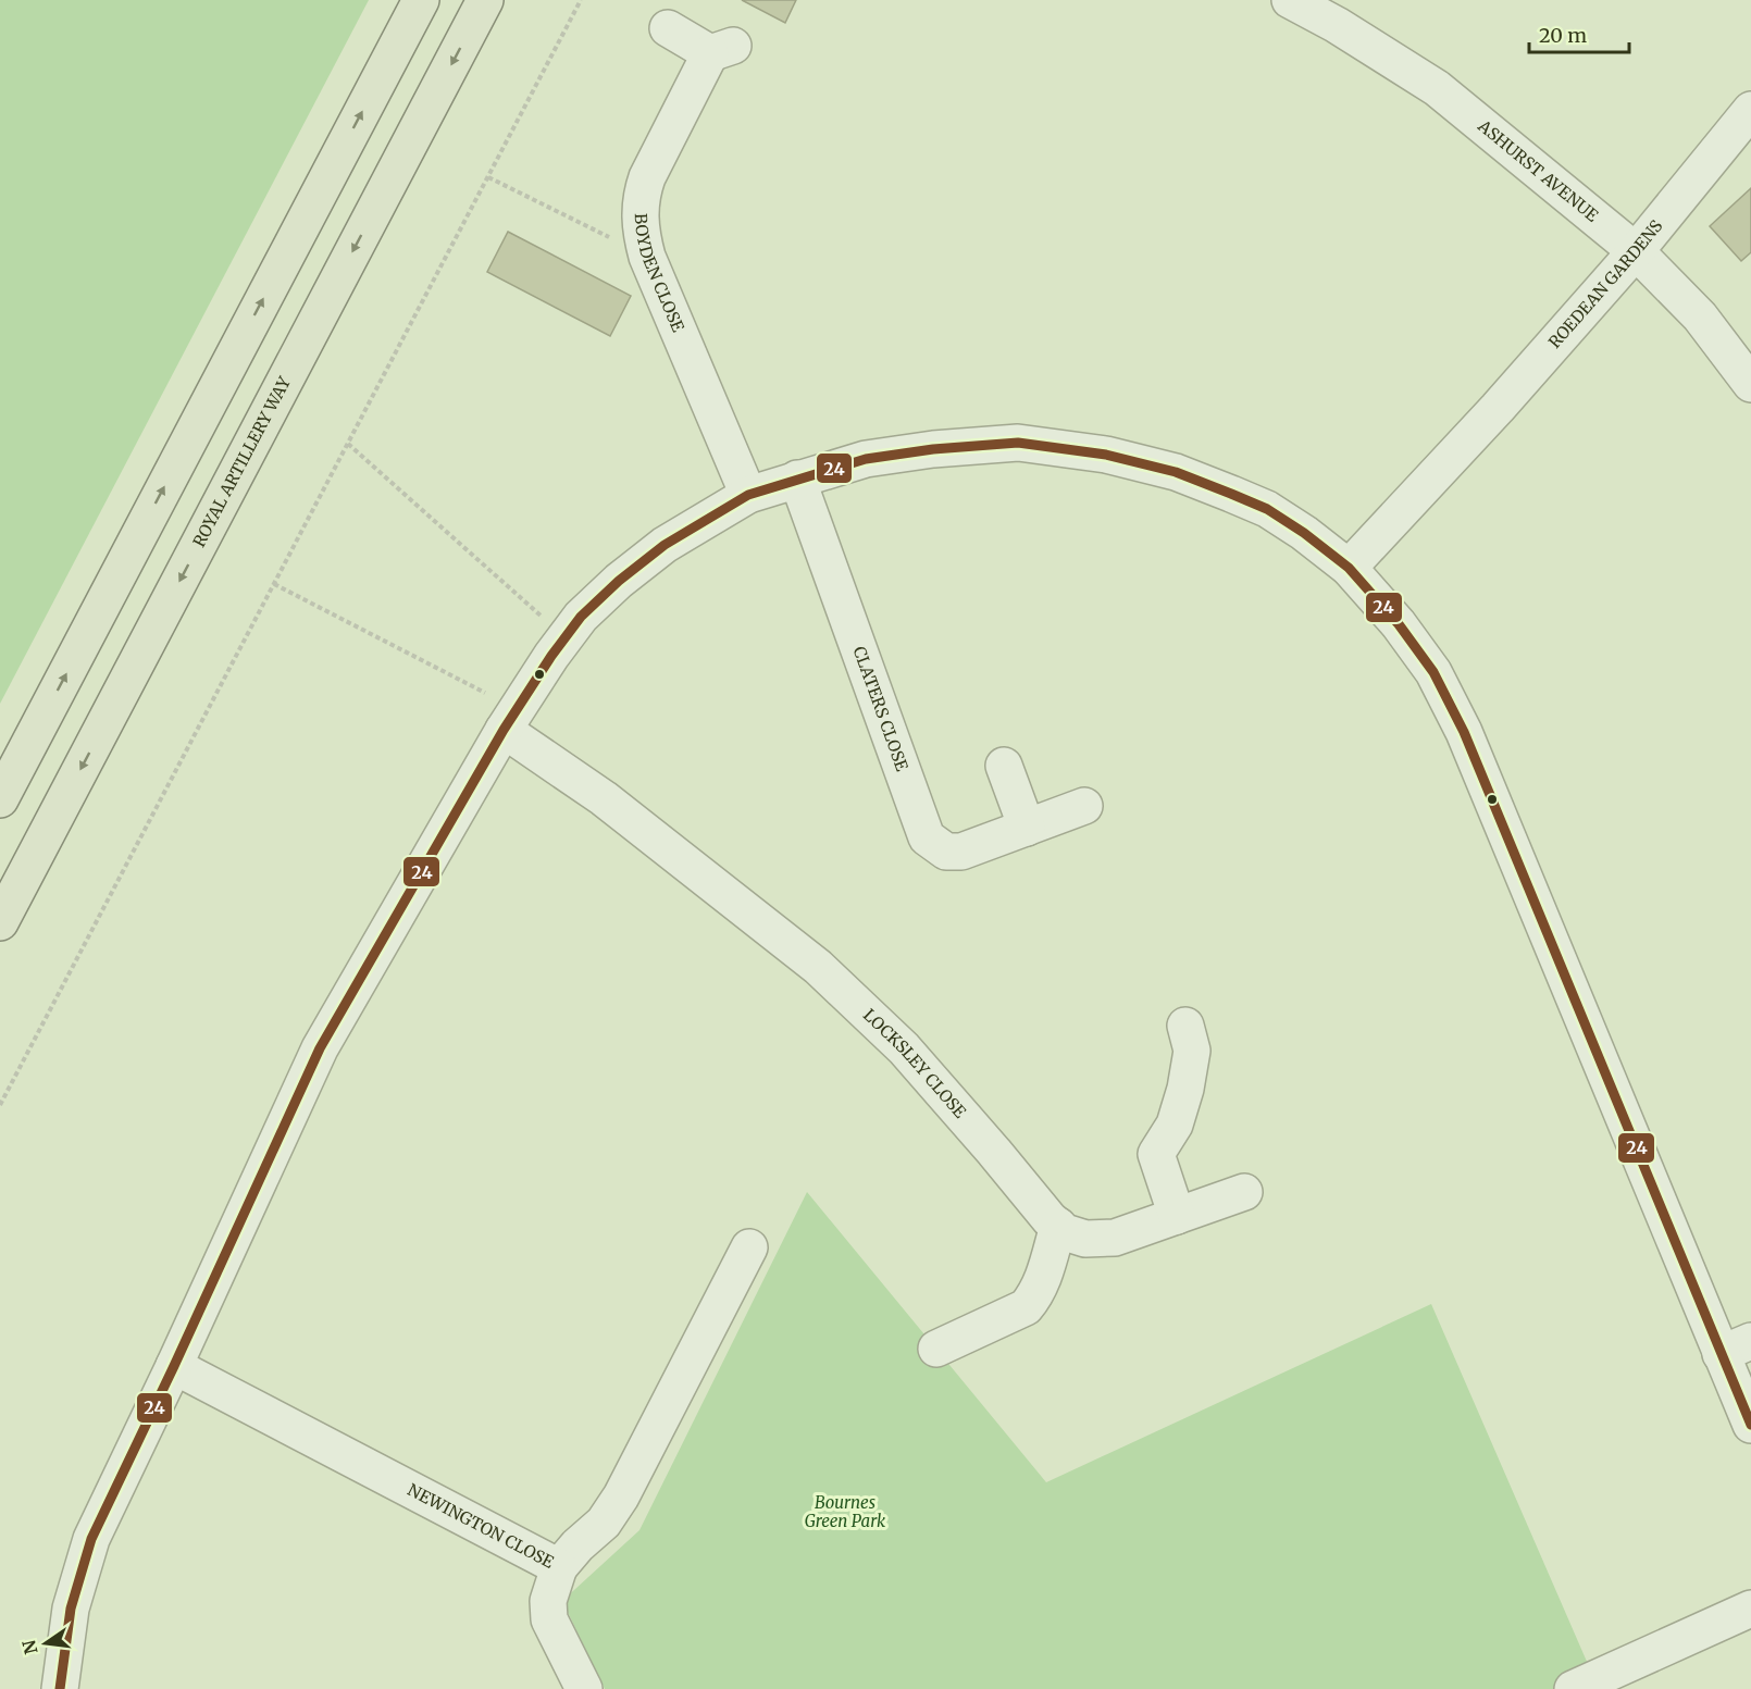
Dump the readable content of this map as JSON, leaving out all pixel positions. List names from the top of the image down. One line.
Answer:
{"streets":{"main road":["ROYAL ARTILLERY WAY"],"street":["ASHURST AVENUE","BOYDEN CLOSE","ROEDEAN GARDENS","CLATERS CLOSE","LOCKSLEY CLOSE","NEWINGTON CLOSE"]},"crossings":[["ASHURST AVENUE","ROEDEAN GARDENS"]],"parks":["Bournes Green Park"],"lines":["transit line 24"],"scale_bar":"20 m","north":"left"}
